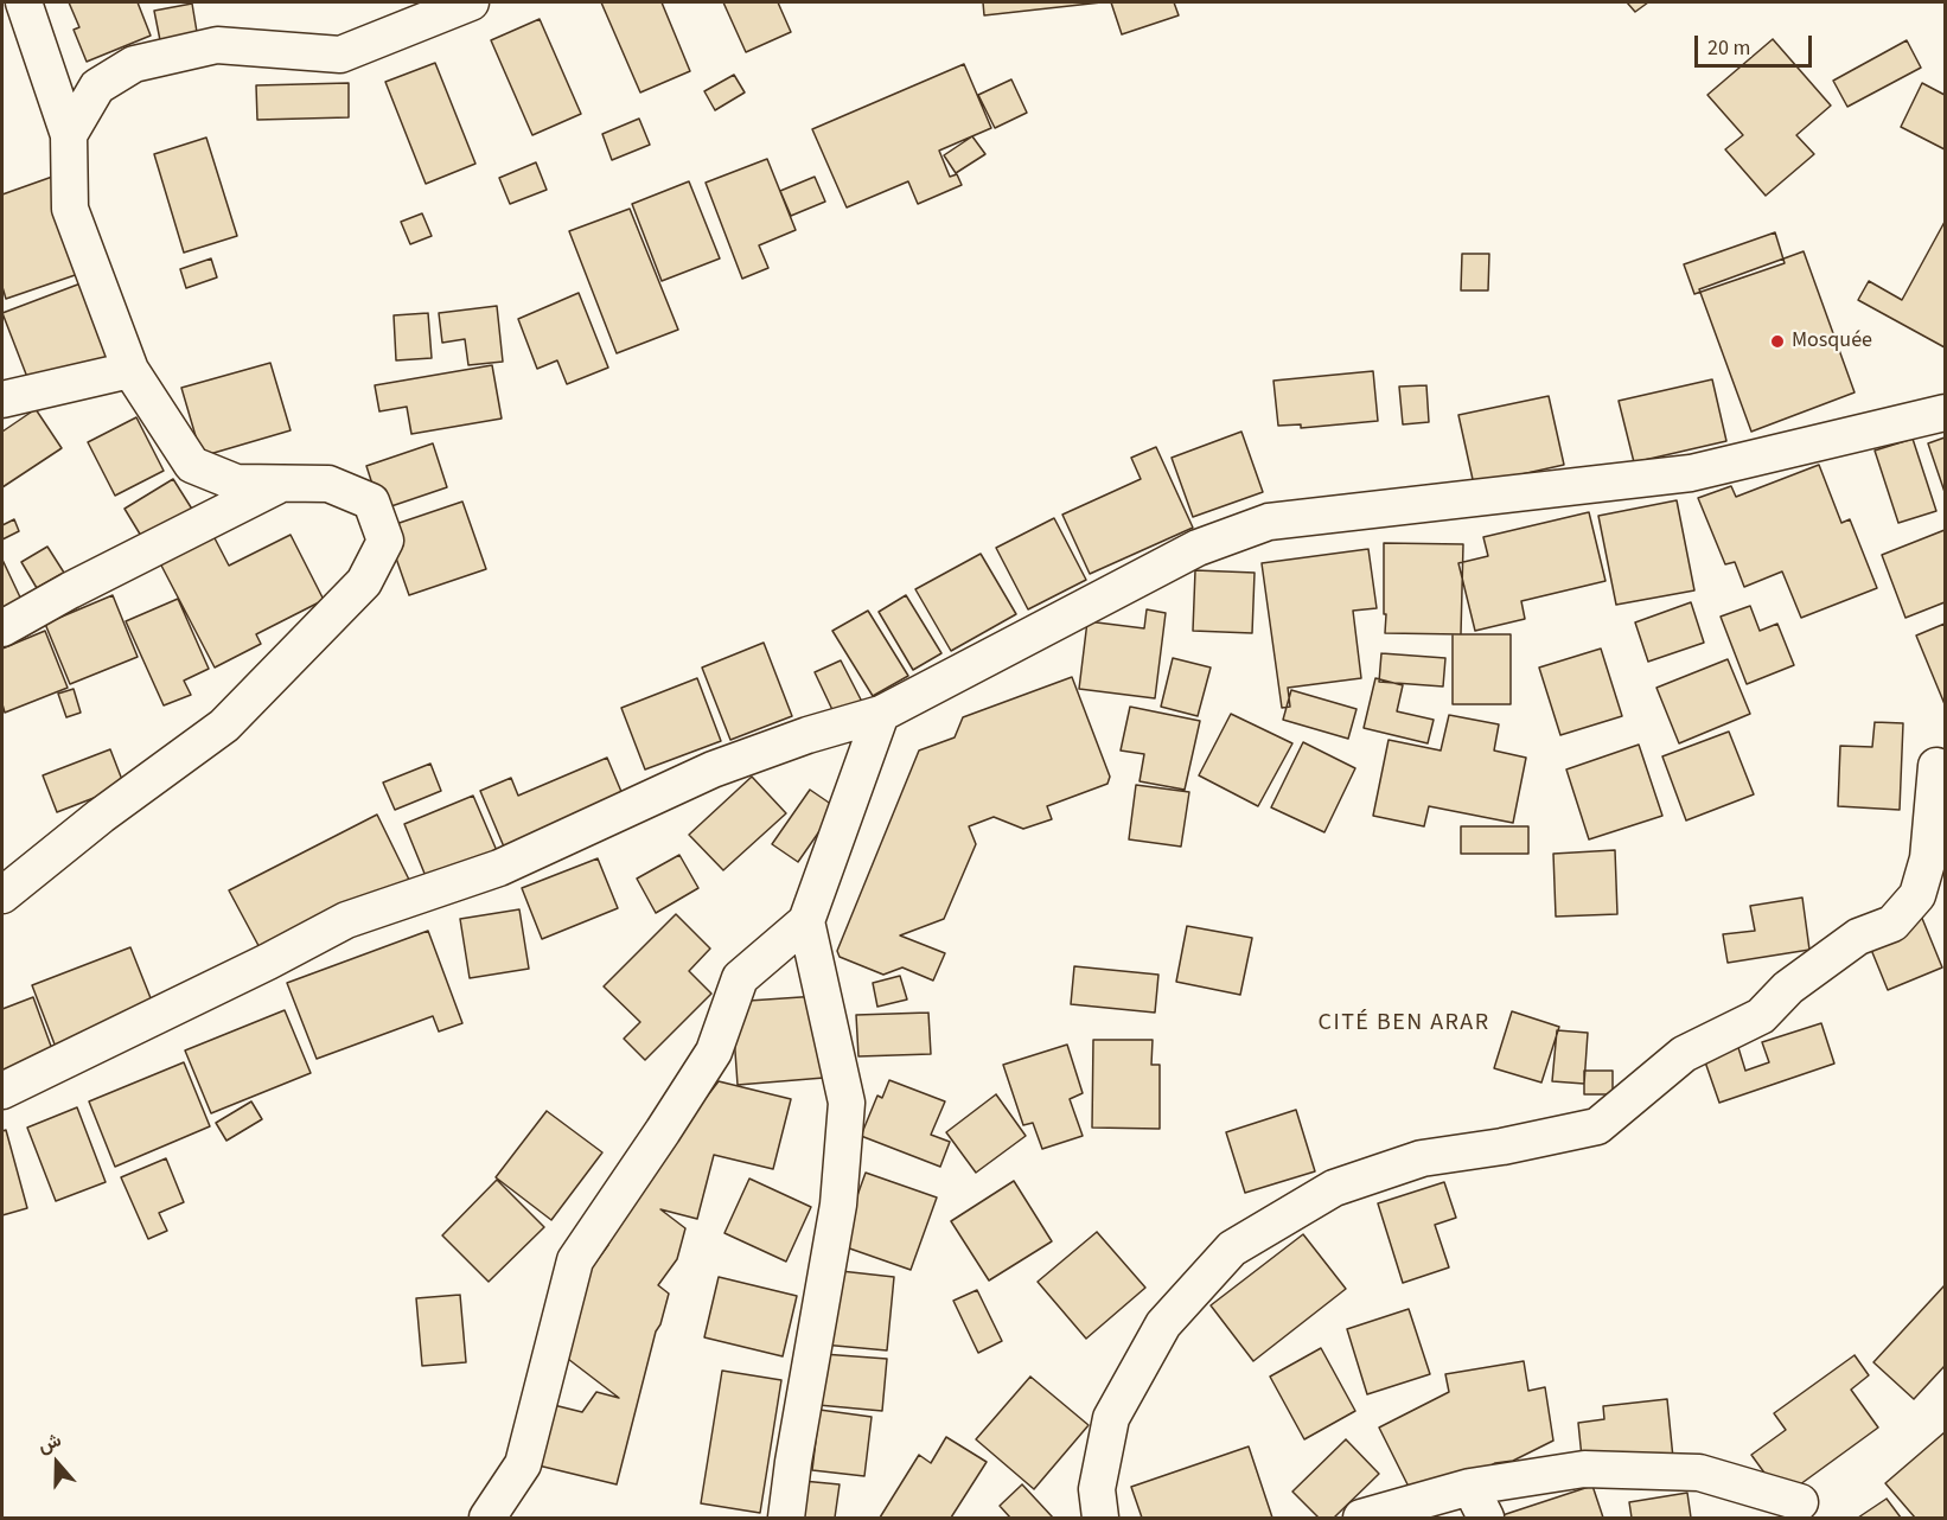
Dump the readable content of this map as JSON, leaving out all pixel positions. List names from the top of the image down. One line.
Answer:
{"districts":["CITÉ BEN ARAR"],"places":["Mosquée"],"scale_bar":"20 m","north":"top"}
